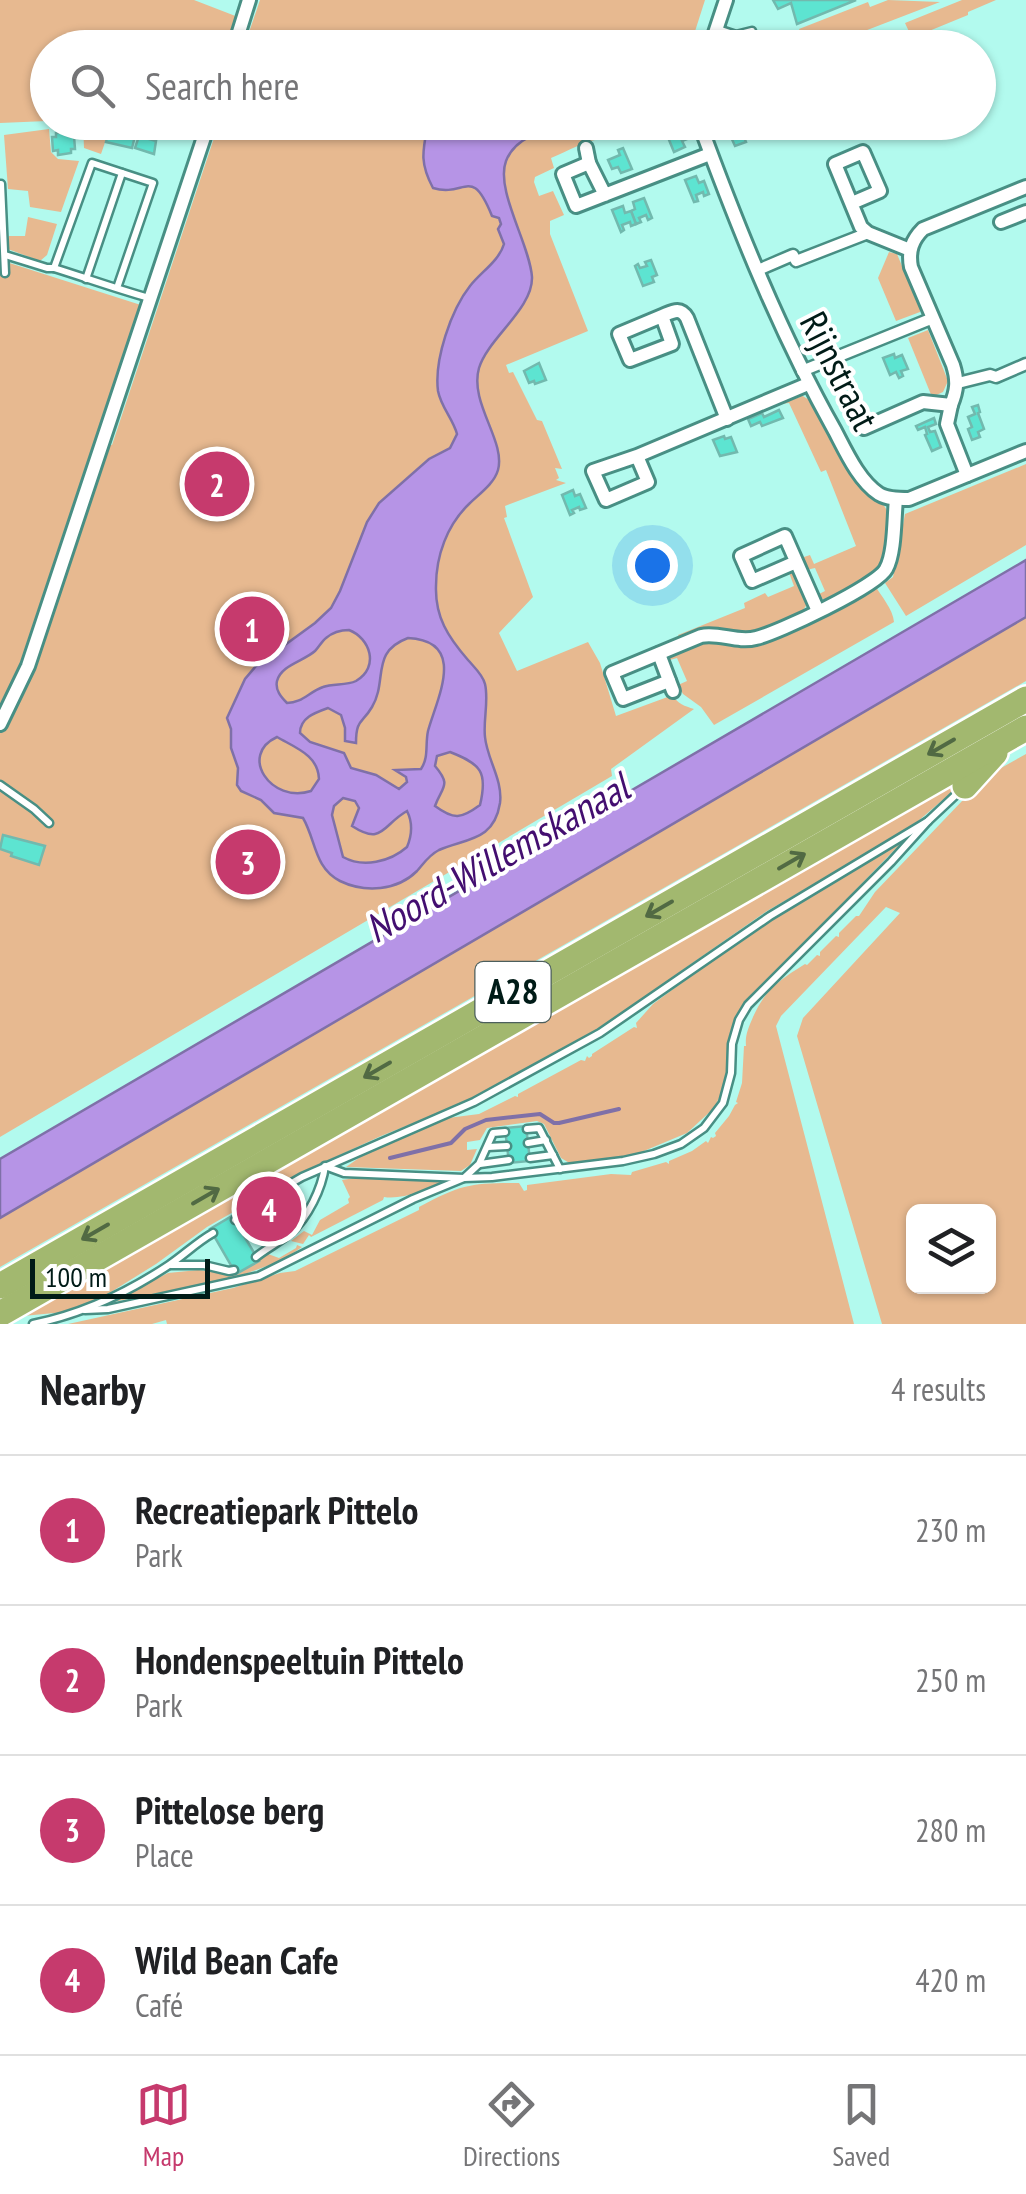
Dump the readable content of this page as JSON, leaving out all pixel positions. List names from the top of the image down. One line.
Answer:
{"streets":{"highway":["A28"],"street":["Rijnstraat"]},"water":["Noord-Willemskanaal"],"scale_bar":"100 m","page":{"search":"Search here","pins":["2","1","3","4"],"scale":"100 m","heading":["Nearby","4 results"],"list":[{"mark":"1","name":"Recreatiepark Pittelo","note":"Park","value":"230 m"},{"mark":"2","name":"Hondenspeeltuin Pittelo","note":"Park","value":"250 m"},{"mark":"3","name":"Pittelose berg","note":"Place","value":"280 m"},{"mark":"4","name":"Wild Bean Cafe","note":"Café","value":"420 m"}],"nav":["Map","Directions","Saved"]}}
